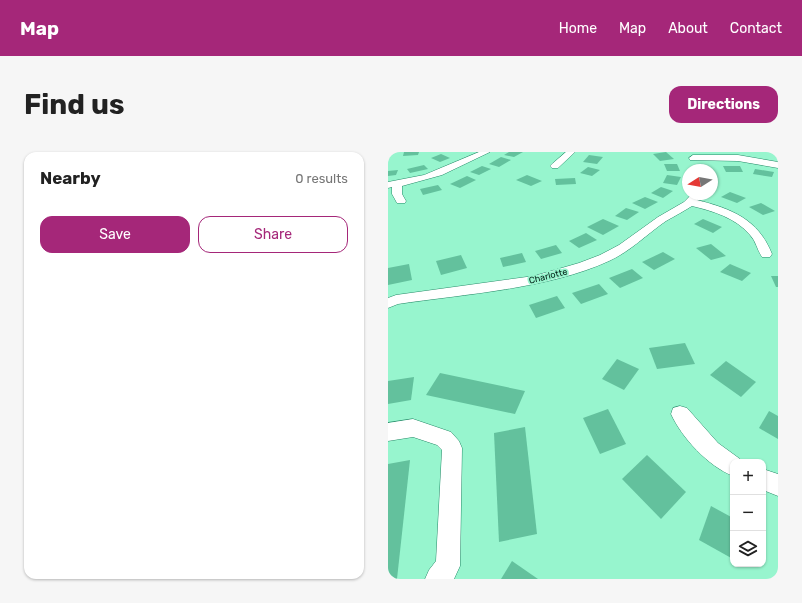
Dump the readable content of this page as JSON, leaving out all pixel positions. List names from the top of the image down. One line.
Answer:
{"streets":{"street":["Charlotte"]},"north":"left","page":{"header":"Map","nav":["Home","Map","About","Contact"],"buttons":["Directions",["Save","Share"]],"title":"Find us","heading":["Nearby","0 results"],"map_buttons":["+","−"]}}
